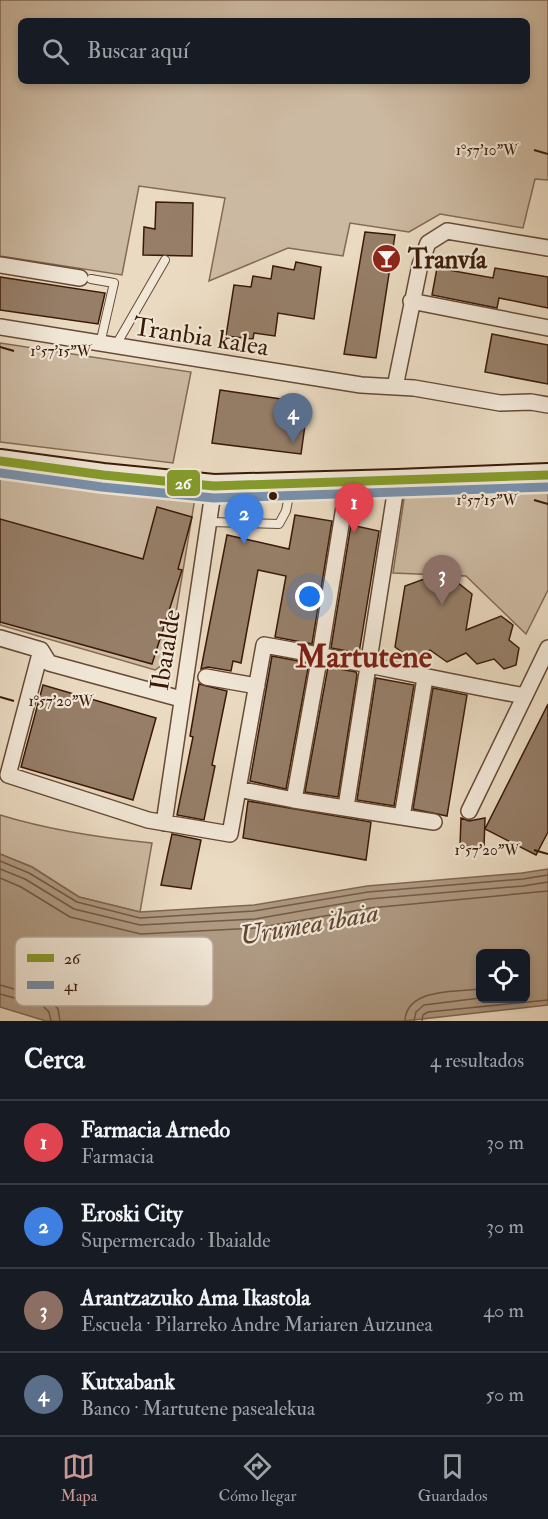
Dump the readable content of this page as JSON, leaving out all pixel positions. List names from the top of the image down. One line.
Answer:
{"streets":{"street":["Tranbia kalea","Ibaialde"]},"districts":["Martutene"],"water":["Urumea ibaia"],"places":{"bar":["Tranvía"]},"lines":["transit line 26","transit line 41"],"legend":["26","41"],"page":{"search":"Buscar aquí","pins":["4","1","2","3"],"heading":["Cerca","4 resultados"],"list":[{"mark":"1","name":"Farmacia Arnedo","note":"Farmacia","value":"30 m"},{"mark":"2","name":"Eroski City","note":"Supermercado · Ibaialde","value":"30 m"},{"mark":"3","name":"Arantzazuko Ama Ikastola","note":"Escuela · Pilarreko Andre Mariaren Auzunea","value":"40 m"},{"mark":"4","name":"Kutxabank","note":"Banco · Martutene pasealekua","value":"50 m"}],"nav":["Mapa","Cómo llegar","Guardados"]},"coordinates":["1°57'10\"W","1°57'15\"W","1°57'20\"W"]}
